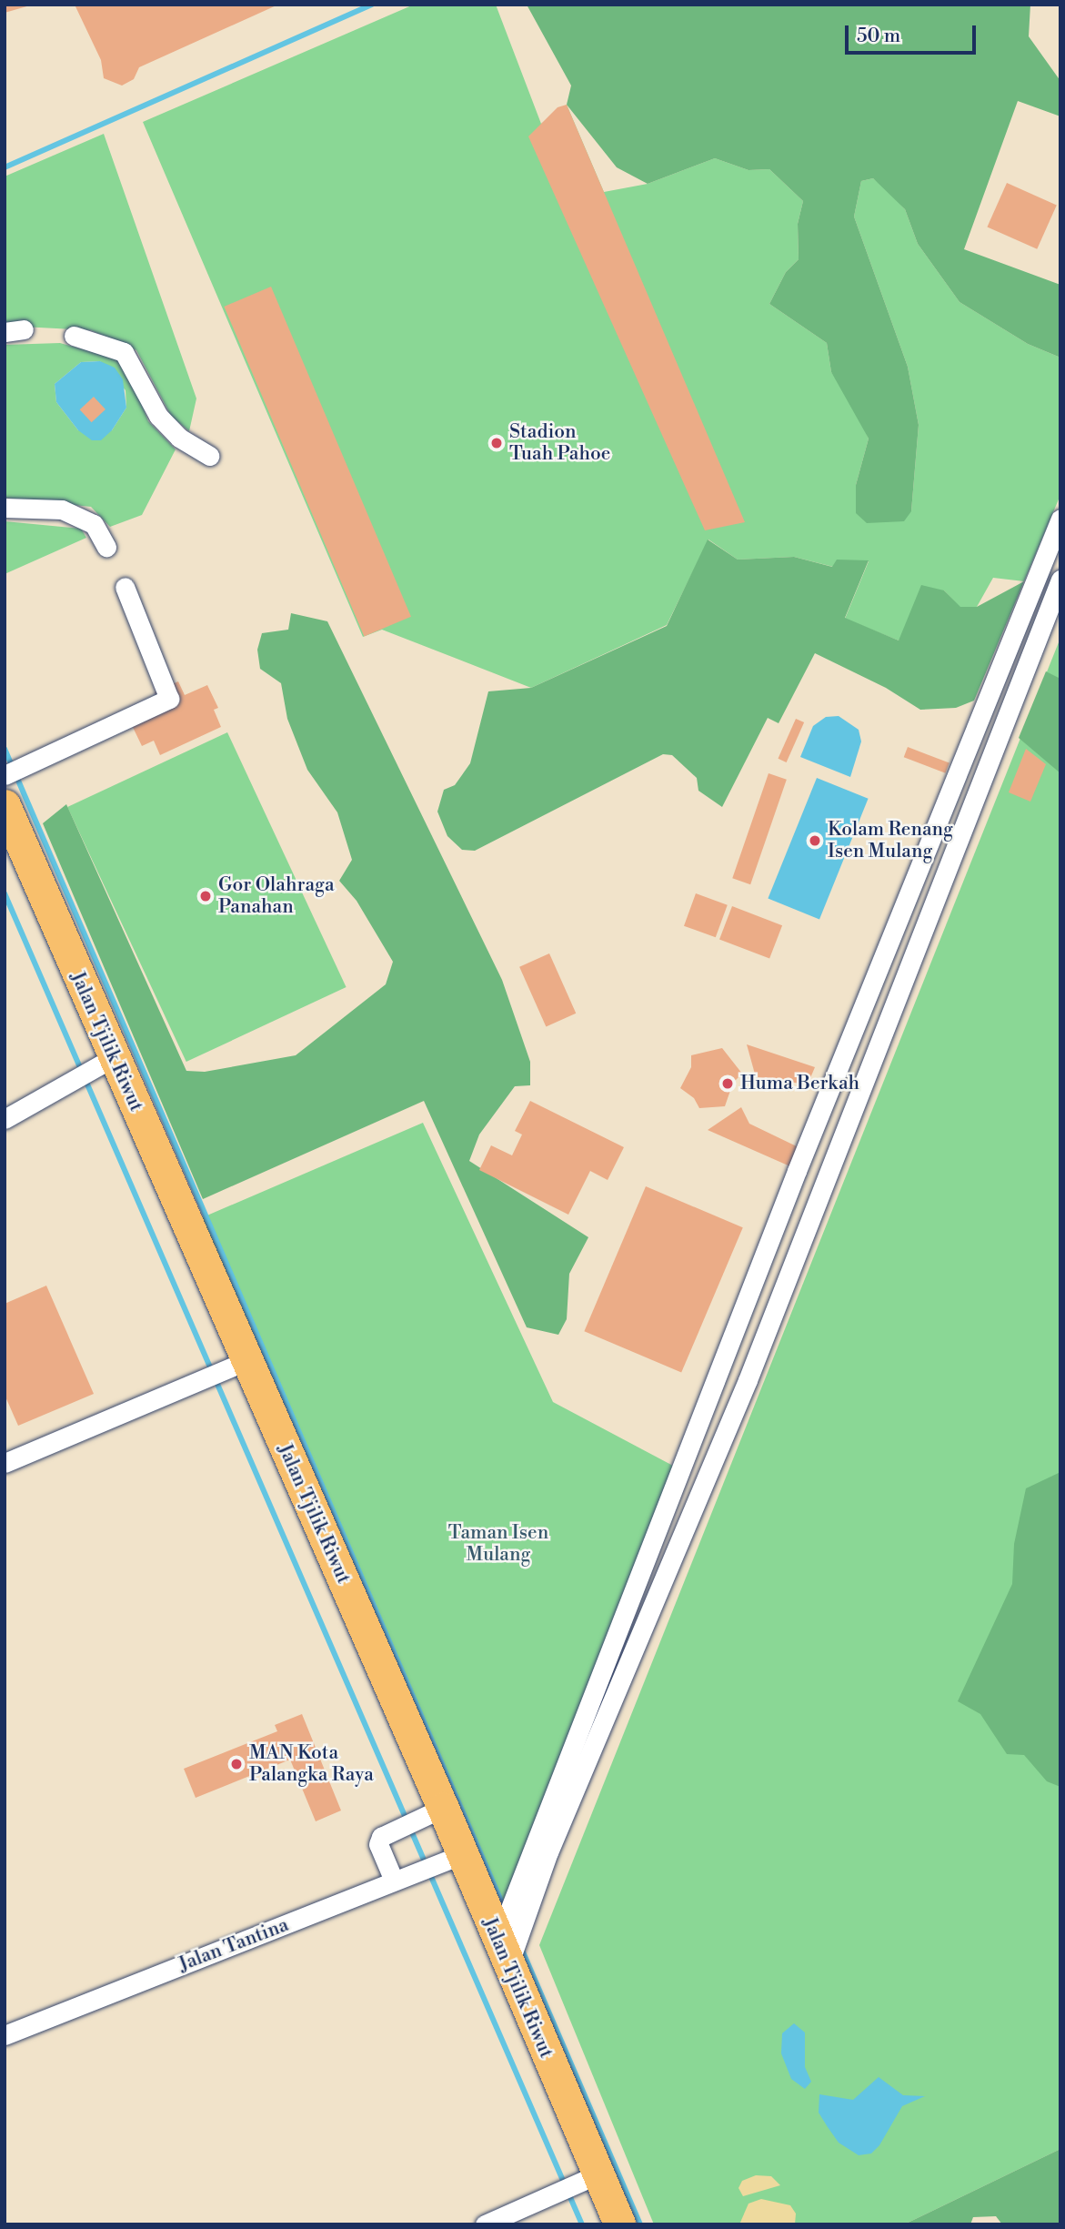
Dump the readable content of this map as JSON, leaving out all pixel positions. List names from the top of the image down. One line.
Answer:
{"streets":{"highway":["Jalan Tjilik Riwut"],"street":["Jalan Tantina"]},"crossings":[["Jalan Tjilik Riwut","Jalan Tantina"]],"parks":["Taman Isen Mulang"],"places":["Stadion Tuah Pahoe","Kolam Renang Isen Mulang","Gor Olahraga Panahan","Huma Berkah","MAN Kota Palangka Raya"],"scale_bar":"50 m"}
